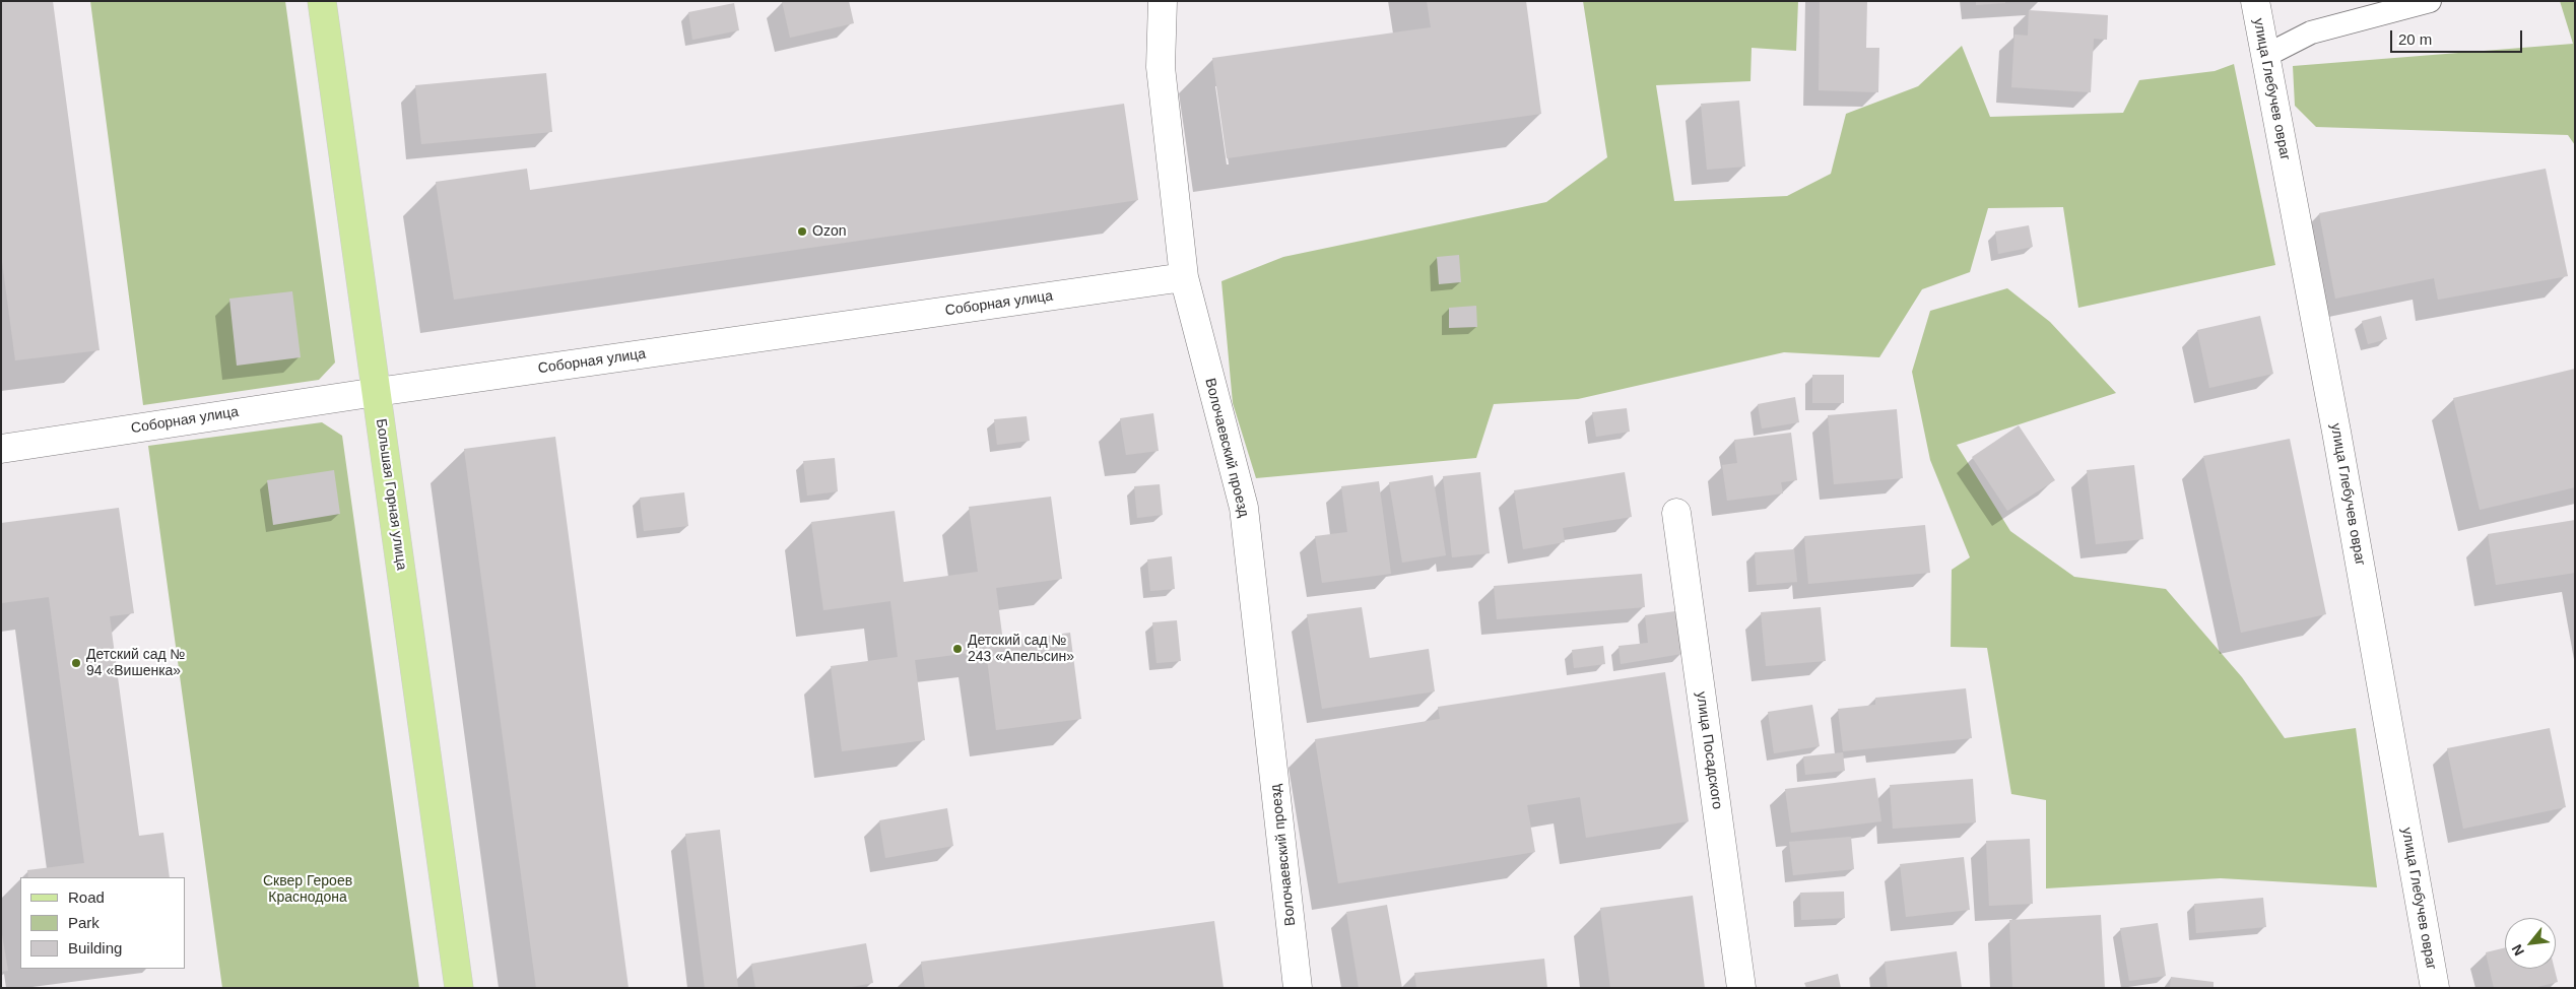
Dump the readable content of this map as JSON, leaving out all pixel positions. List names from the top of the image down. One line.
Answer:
{"streets":{"main road":["Большая Горная улица"],"street":["улица Глебучев овраг","Соборная улица","Волочаевский проезд","улица Посадского"]},"crossings":[["Соборная улица","Волочаевский проезд"],["Соборная улица","Большая Горная улица"]],"parks":["Сквер Героев Краснодона"],"places":["Ozon","Детский сад № 243 «Апельсин»","Детский сад № 94 «Вишенка»"],"legend":["Road","Park","Building"],"scale_bar":"20 m","north":"bottom left"}
